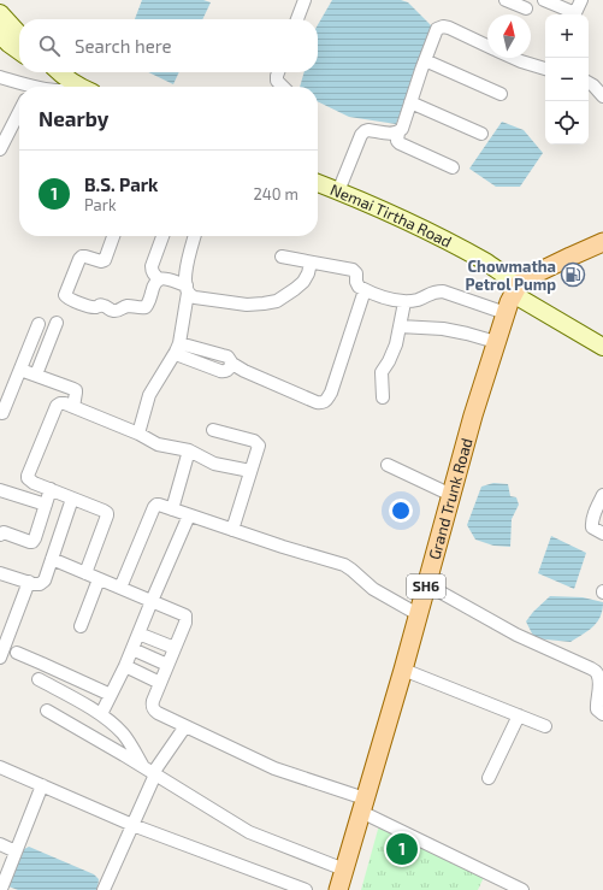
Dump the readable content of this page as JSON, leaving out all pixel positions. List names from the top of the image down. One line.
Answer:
{"streets":{"main road":["Grand Trunk Road","SH6"],"street":["Nemai Tirtha Road"]},"crossings":[["Nemai Tirtha Road","Grand Trunk Road"]],"places":{"fuel station":["Chowmatha Petrol Pump"]},"north":"top","page":{"map_buttons":["+","−"],"search":"Search here","heading":"Nearby","list":[{"mark":"1","name":"B.S. Park","note":"Park","value":"240 m"}],"pins":"1"}}
